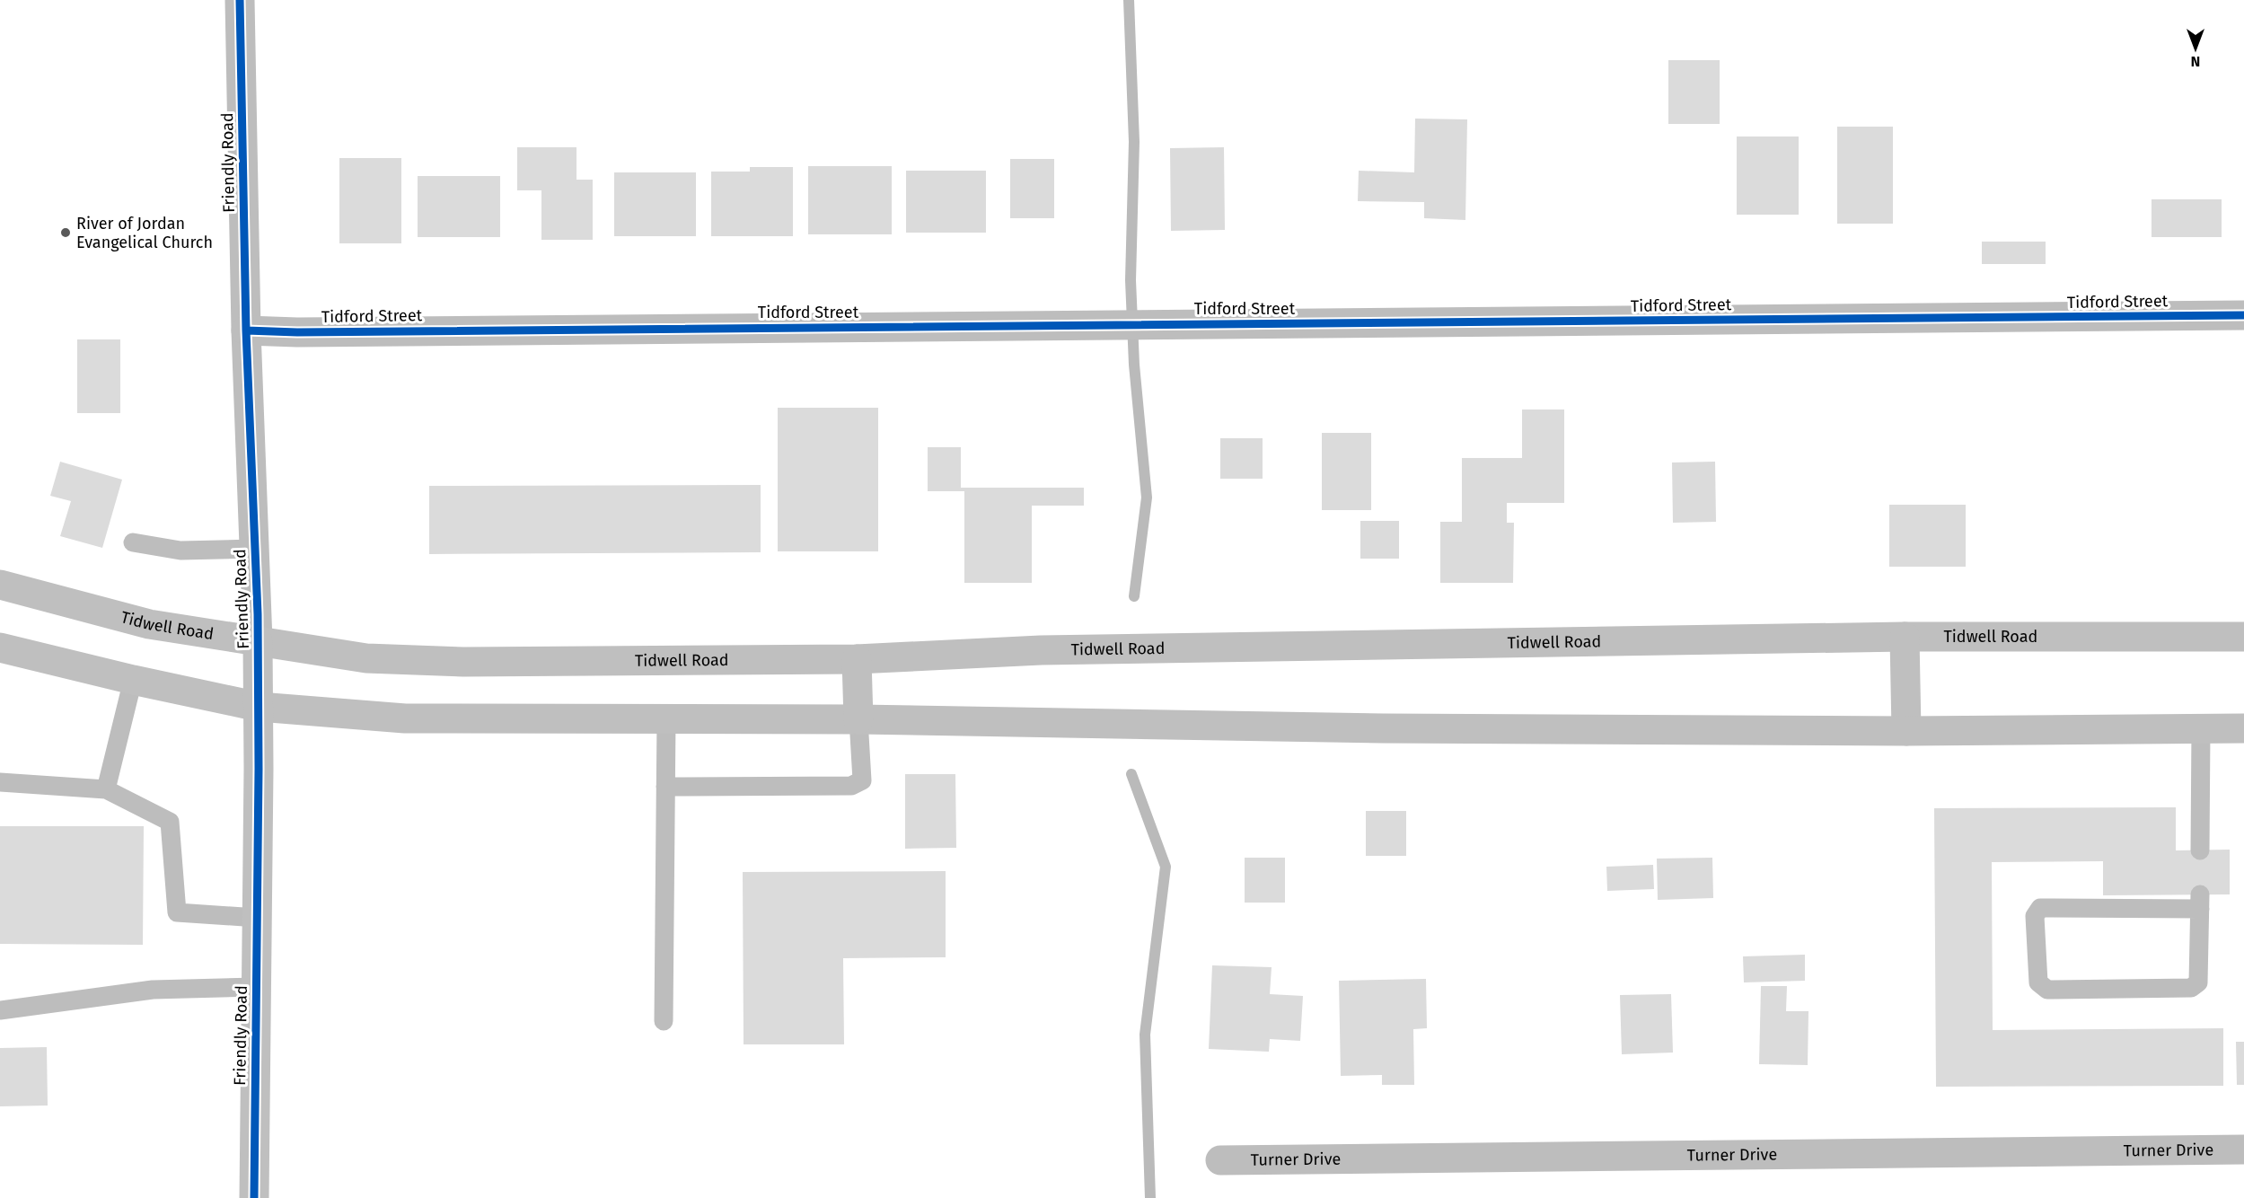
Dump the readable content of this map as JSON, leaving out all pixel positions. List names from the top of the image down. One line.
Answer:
{"streets":{"main road":["Friendly Road","Tidwell Road"],"street":["Tidford Street","Turner Drive"]},"crossings":[["Friendly Road","Tidford Street"],["Friendly Road","Tidwell Road"]],"places":["River of Jordan Evangelical Church"],"north":"bottom"}
